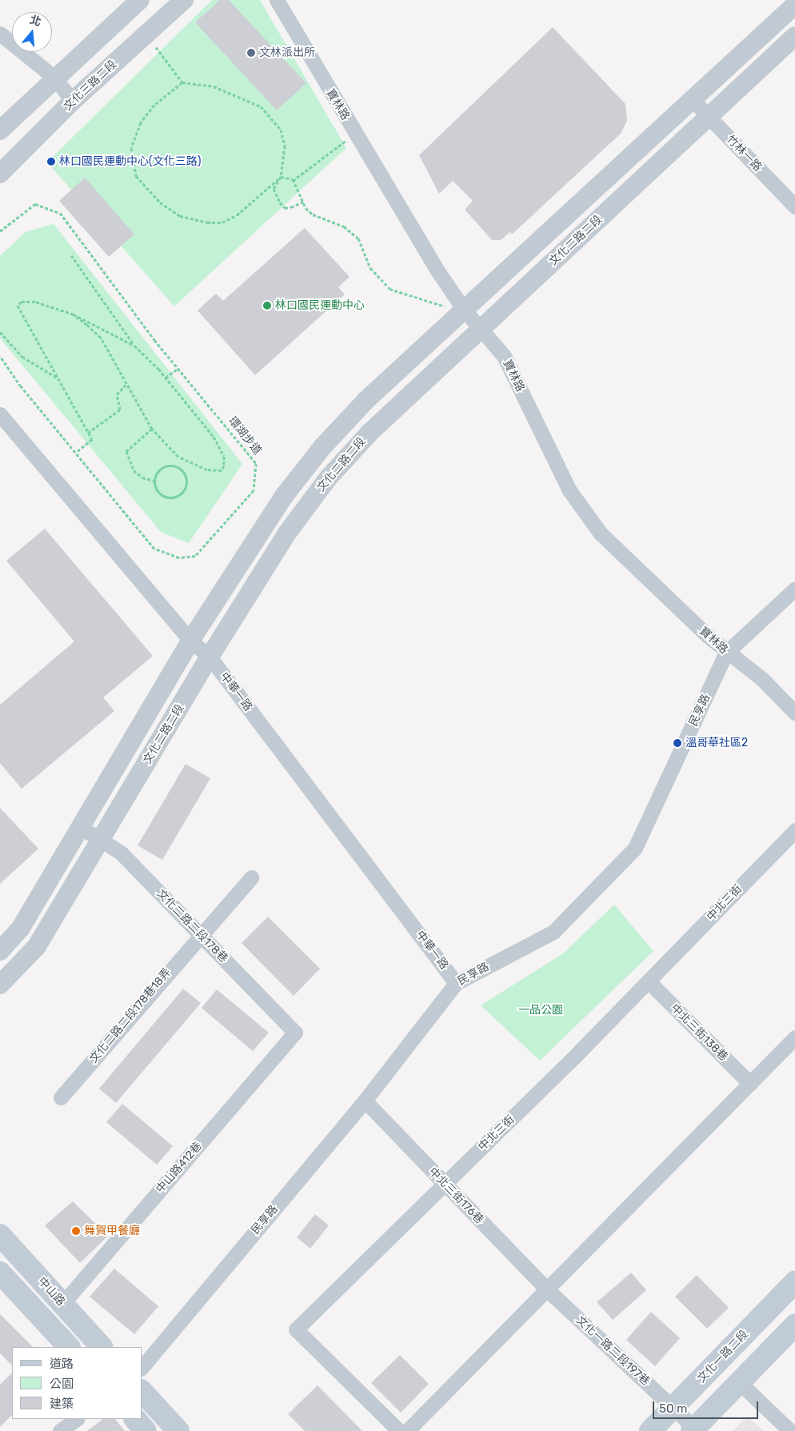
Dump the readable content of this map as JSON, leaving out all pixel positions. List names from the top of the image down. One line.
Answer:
{"streets":{"main road":["中山路","文化一路二段"],"street":["文化三路二段","寶林路","竹林一路","文化二路二段","中華一路","民享路","中北三街","文化二路二段178巷","文化二路二段178巷18弄","中北三街138巷","中山路412巷","中北三街176巷","文化一路二段197巷"],"path":["環湖步道"]},"crossings":[["寶林路","文化二路二段"],["寶林路","民享路"],["竹林一路","文化二路二段"],["文化二路二段","中華一路"],["文化二路二段","文化二路二段178巷"],["中華一路","民享路"],["民享路","中北三街176巷"],["中北三街","中北三街138巷"],["中北三街","中北三街176巷"],["文化二路二段178巷","文化二路二段178巷18弄"],["文化二路二段178巷","中山路412巷"],["中山路412巷","中山路"],["中北三街176巷","文化一路二段197巷"],["文化一路二段197巷","文化一路二段"]],"parks":["一品公園"],"places":["文林派出所","林口國民運動中心(文化三路)","林口國民運動中心","溫哥華社區2","舞賀甲餐廳"],"legend":["道路","公園","建築"],"scale_bar":"50 m","north":"top"}
